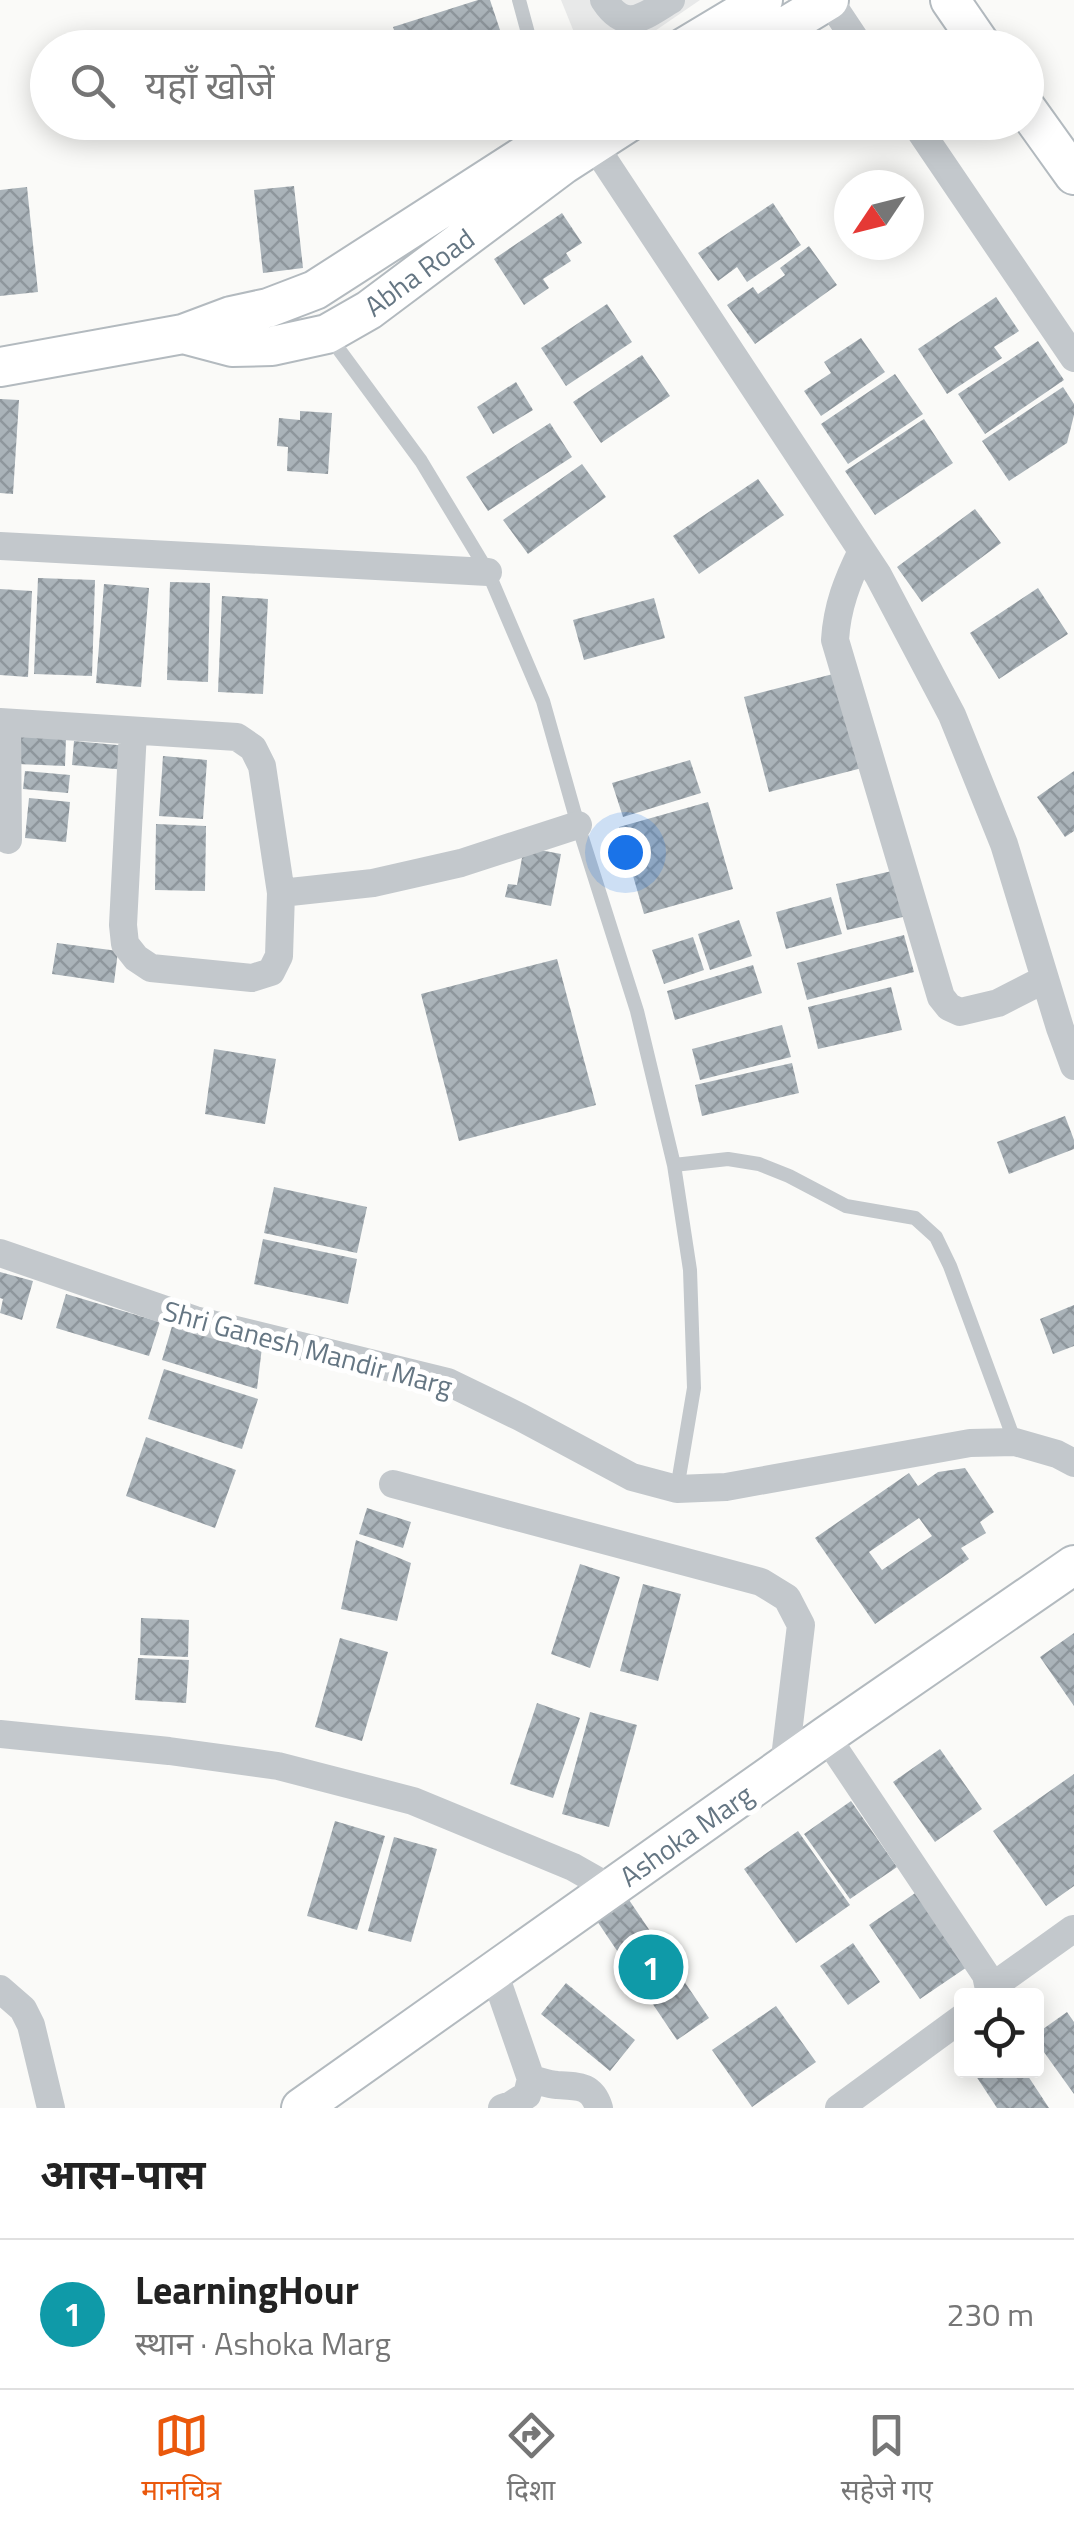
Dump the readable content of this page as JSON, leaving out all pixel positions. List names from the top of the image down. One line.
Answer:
{"streets":{"street":["Abha Road","Shri Ganesh Mandir Marg","Ashoka Marg"]},"north":"bottom left","page":{"search":"यहाँ खोजें","pins":"1","heading":"आस-पास","list":[{"mark":"1","name":"LearningHour","note":"स्थान · Ashoka Marg","value":"230 m"}],"nav":["मानचित्र","दिशा","सहेजे गए"]}}
